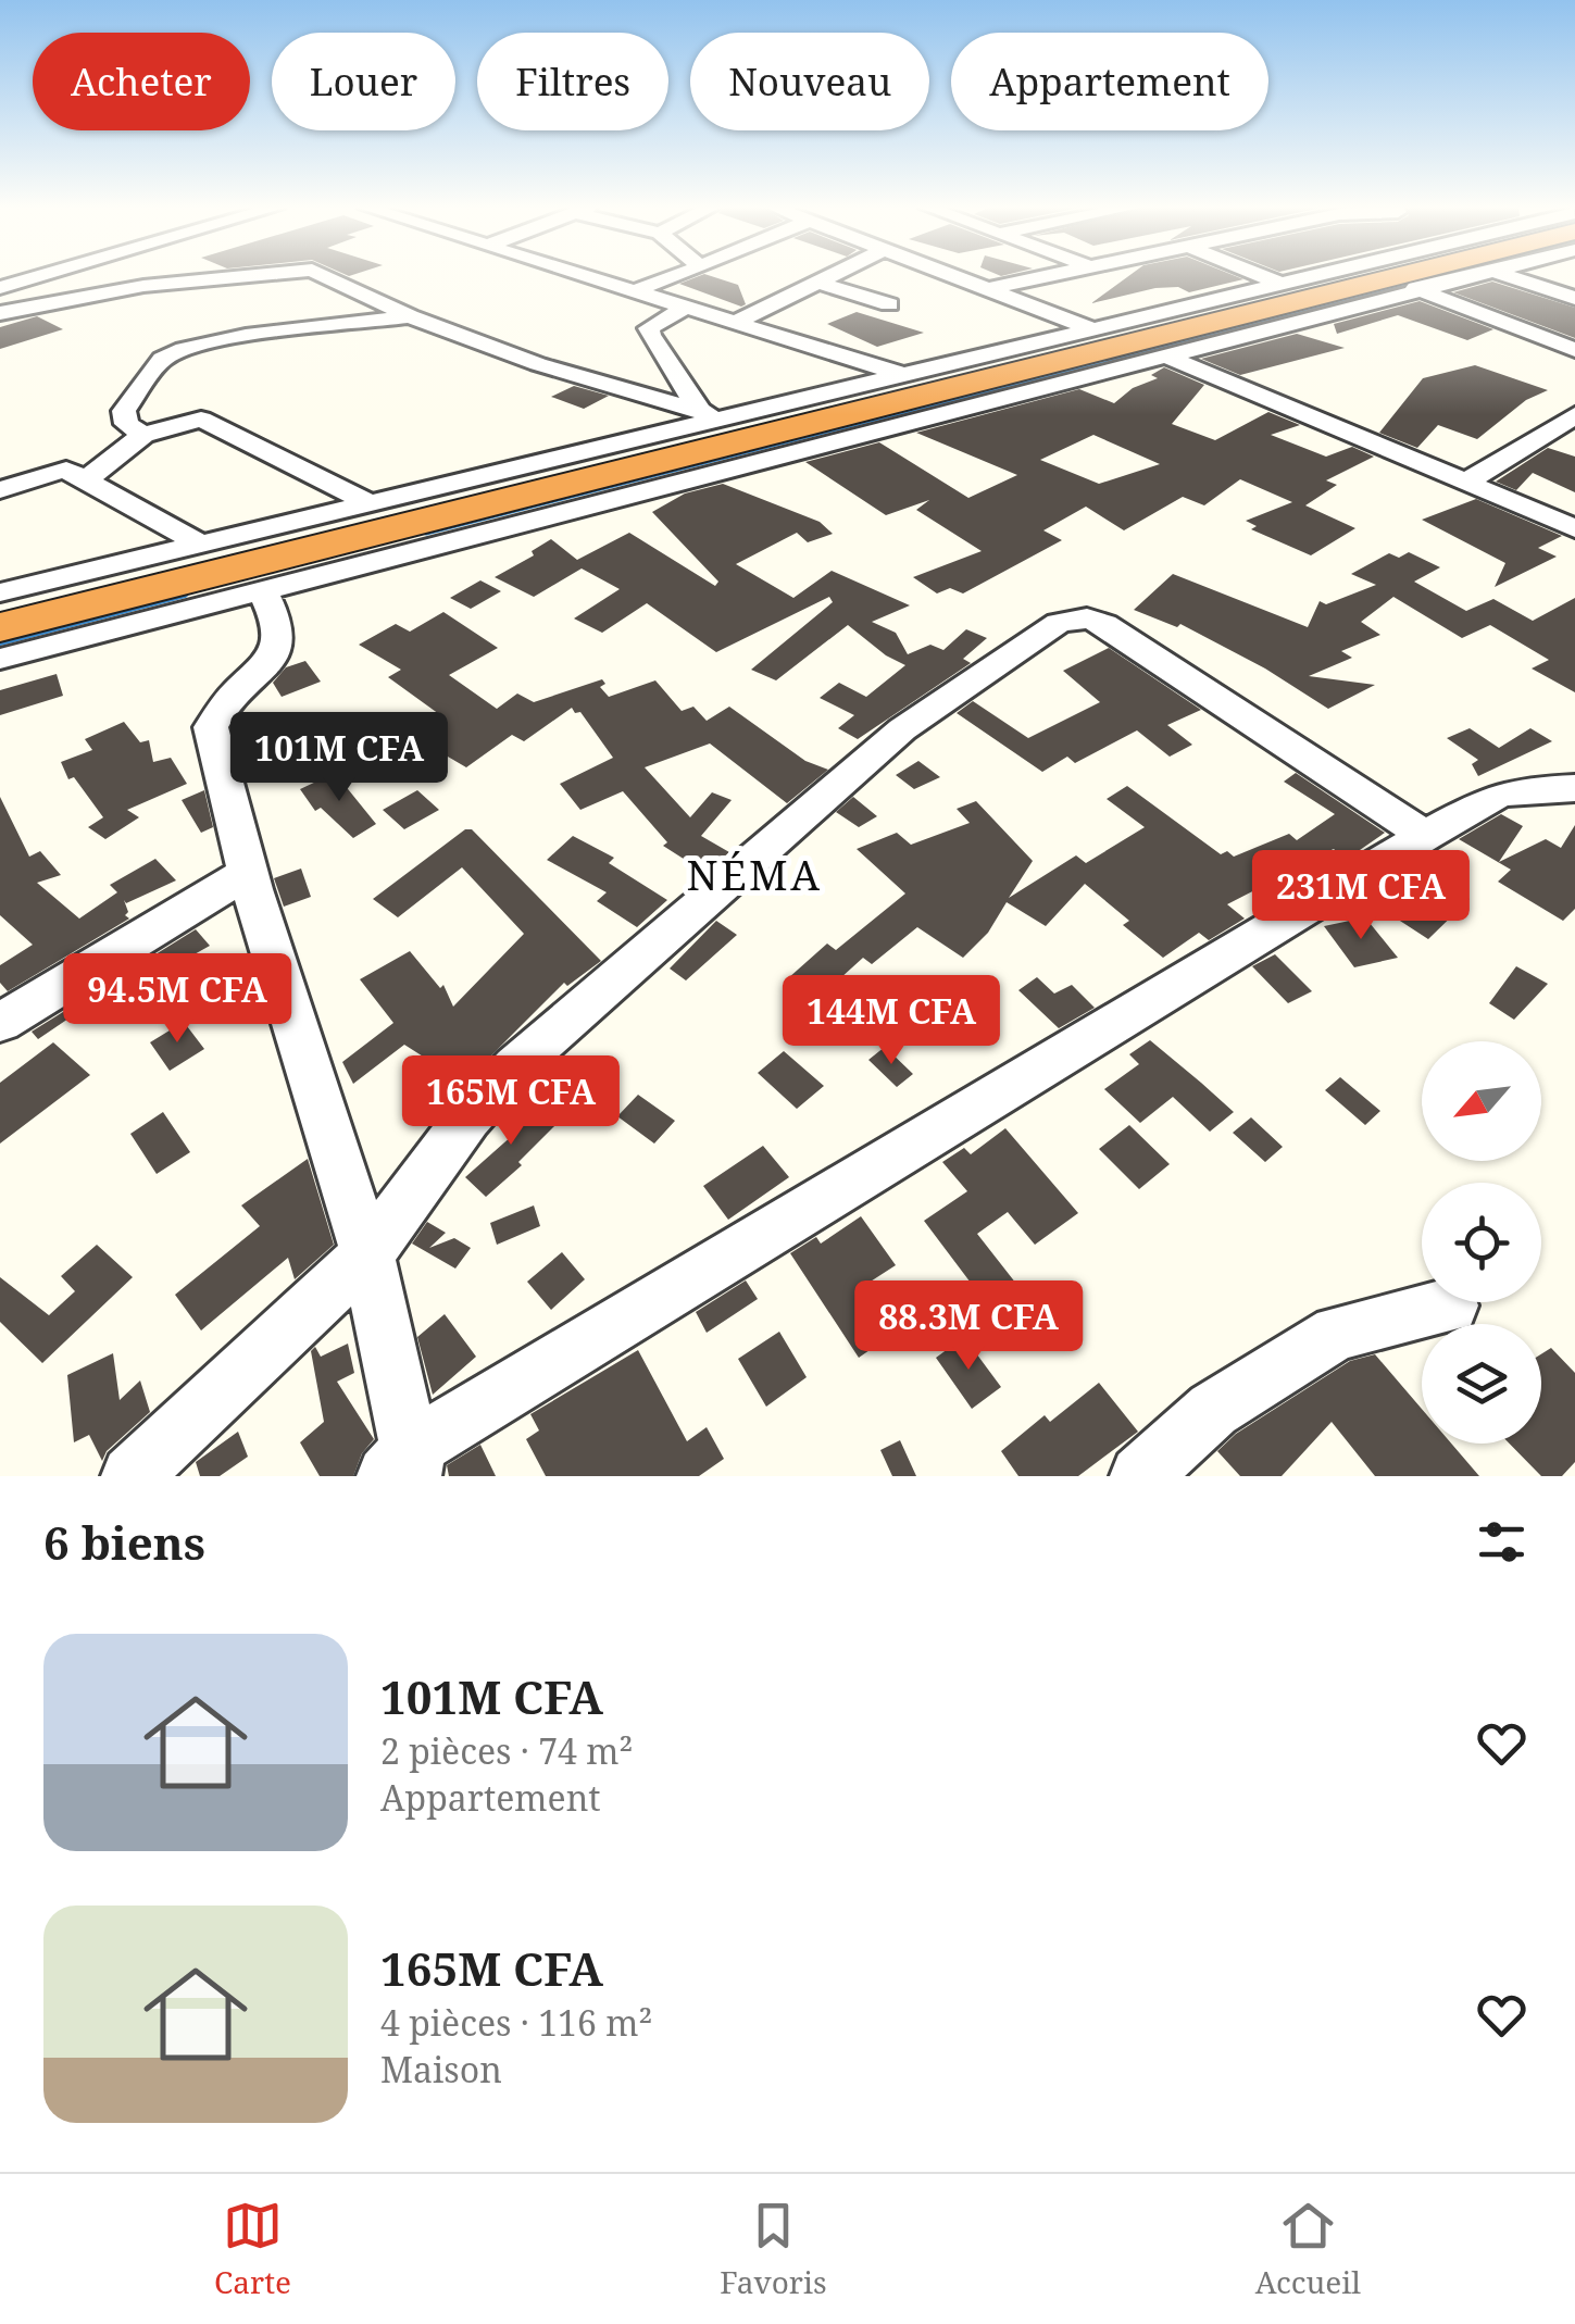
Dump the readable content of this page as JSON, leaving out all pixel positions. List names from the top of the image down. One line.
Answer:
{"districts":["NÉMA"],"north":"bottom left","page":{"chip":["Acheter","Louer","Filtres","Nouveau","Appartement"],"price":["101M CFA","231M CFA","94.5M CFA","144M CFA","165M CFA","88.3M CFA"],"heading":"6 biens","list":[{"name":"101M CFA","note":"2 pièces · 74 m² · Appartement"},{"name":"165M CFA","note":"4 pièces · 116 m² · Maison"}],"tabs":["Carte","Favoris","Accueil"]}}
